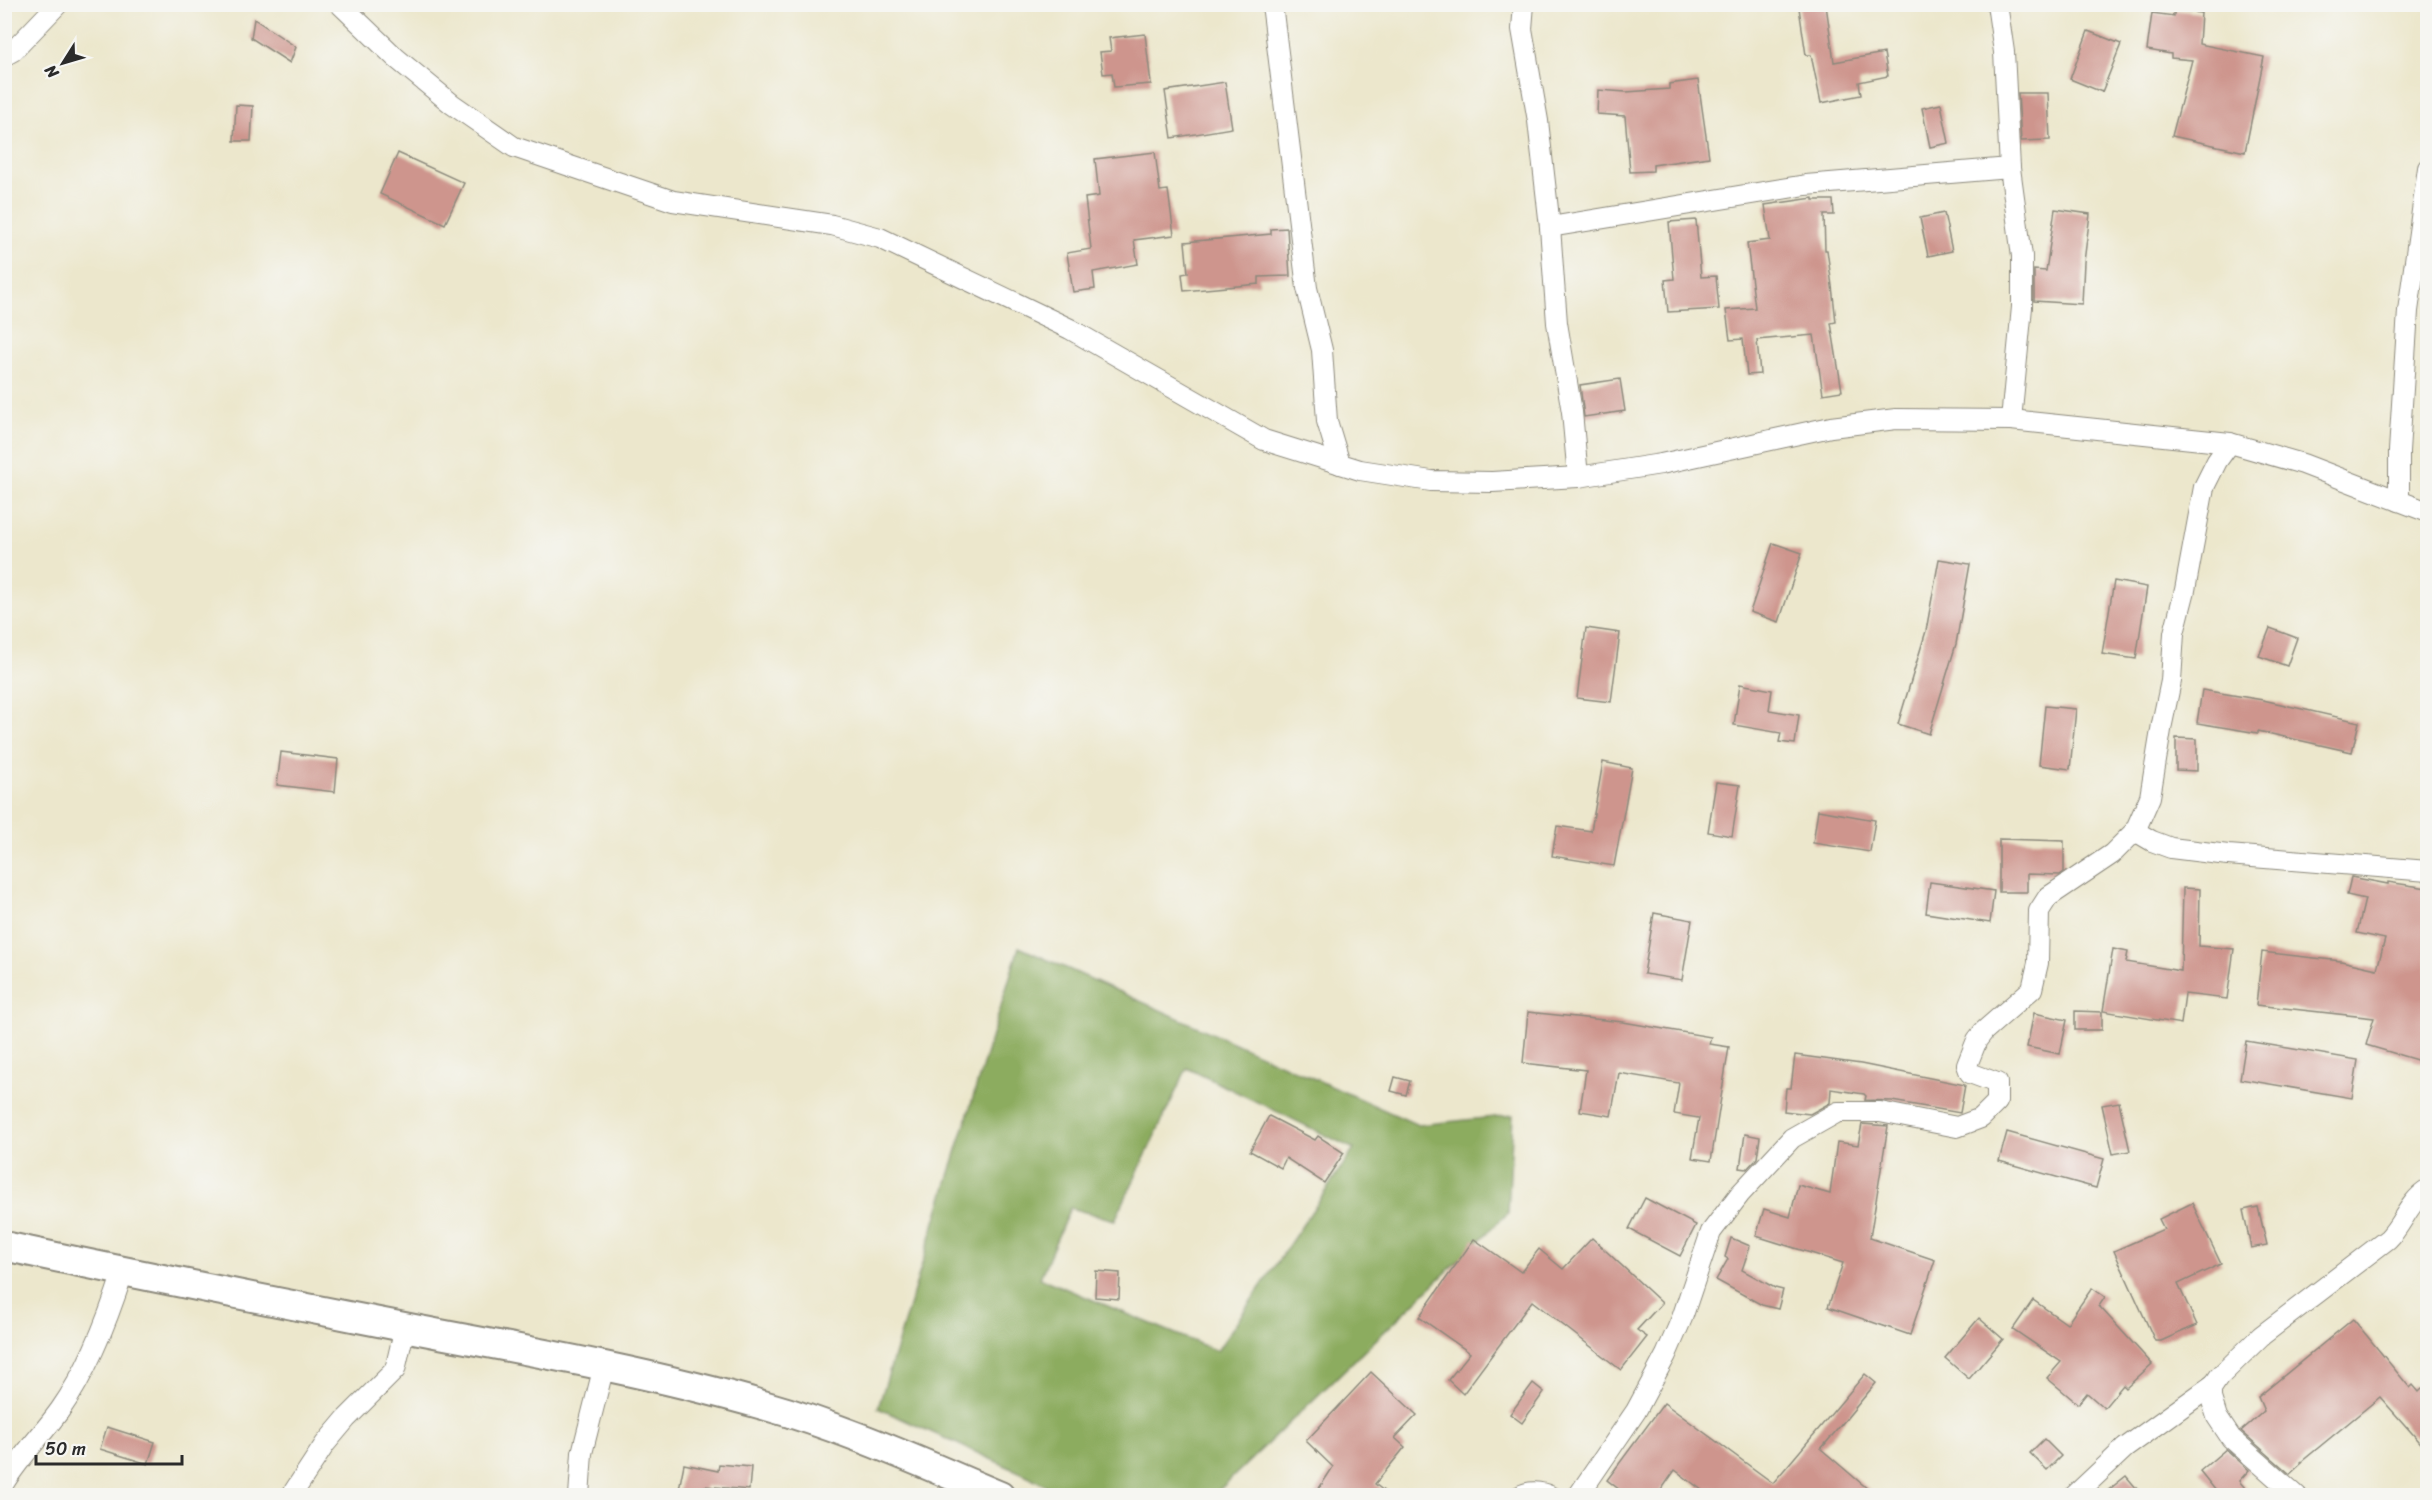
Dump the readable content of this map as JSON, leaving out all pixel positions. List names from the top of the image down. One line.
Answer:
{"scale_bar":"50 m","north":"bottom left"}
